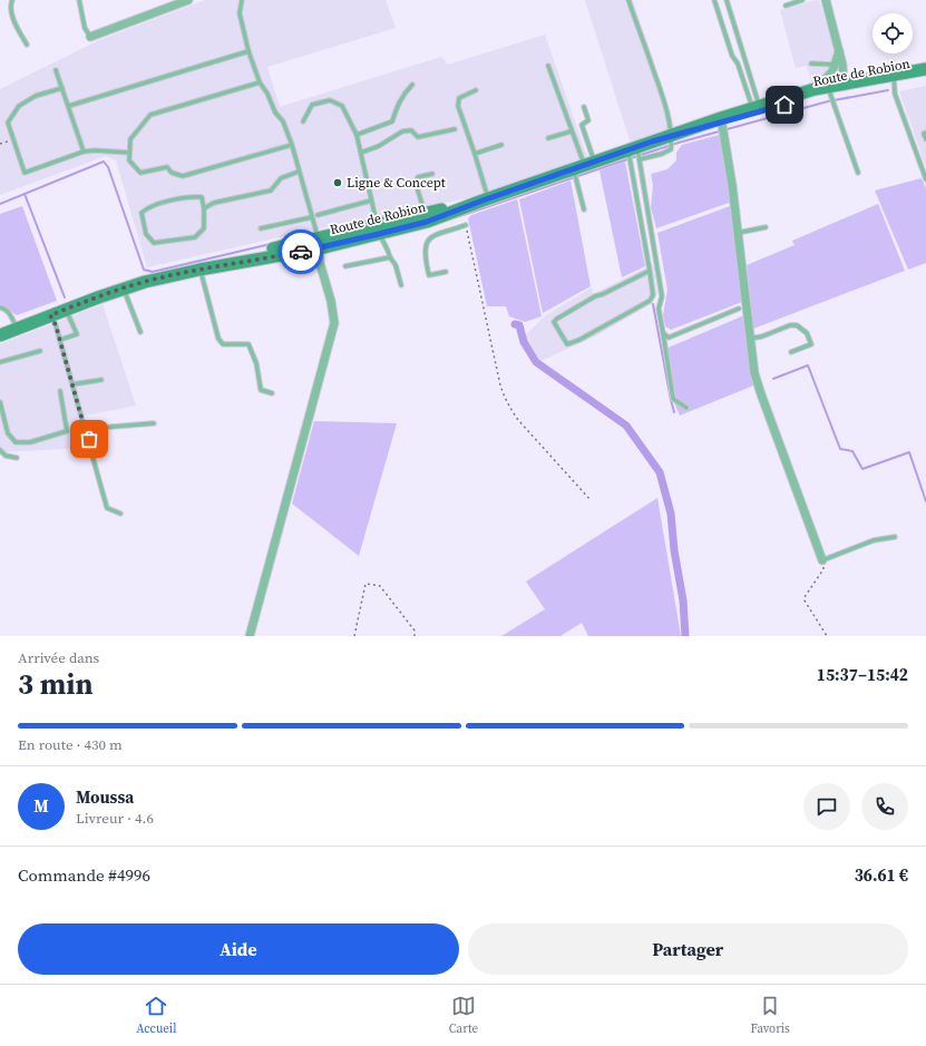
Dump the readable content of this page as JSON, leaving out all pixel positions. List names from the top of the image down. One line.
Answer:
{"streets":{"main road":["Route de Robion"]},"places":["Ligne & Concept"],"page":{"heading":["3 min","Arrivée dans","15:37–15:42"],"panel":["Moussa","Livreur · 4.6","Commande #4996","36.61 €"],"bar":"En route · 430 m","round":"M","buttons":["Aide","Partager"],"tabs":["Accueil","Carte","Favoris"]}}
